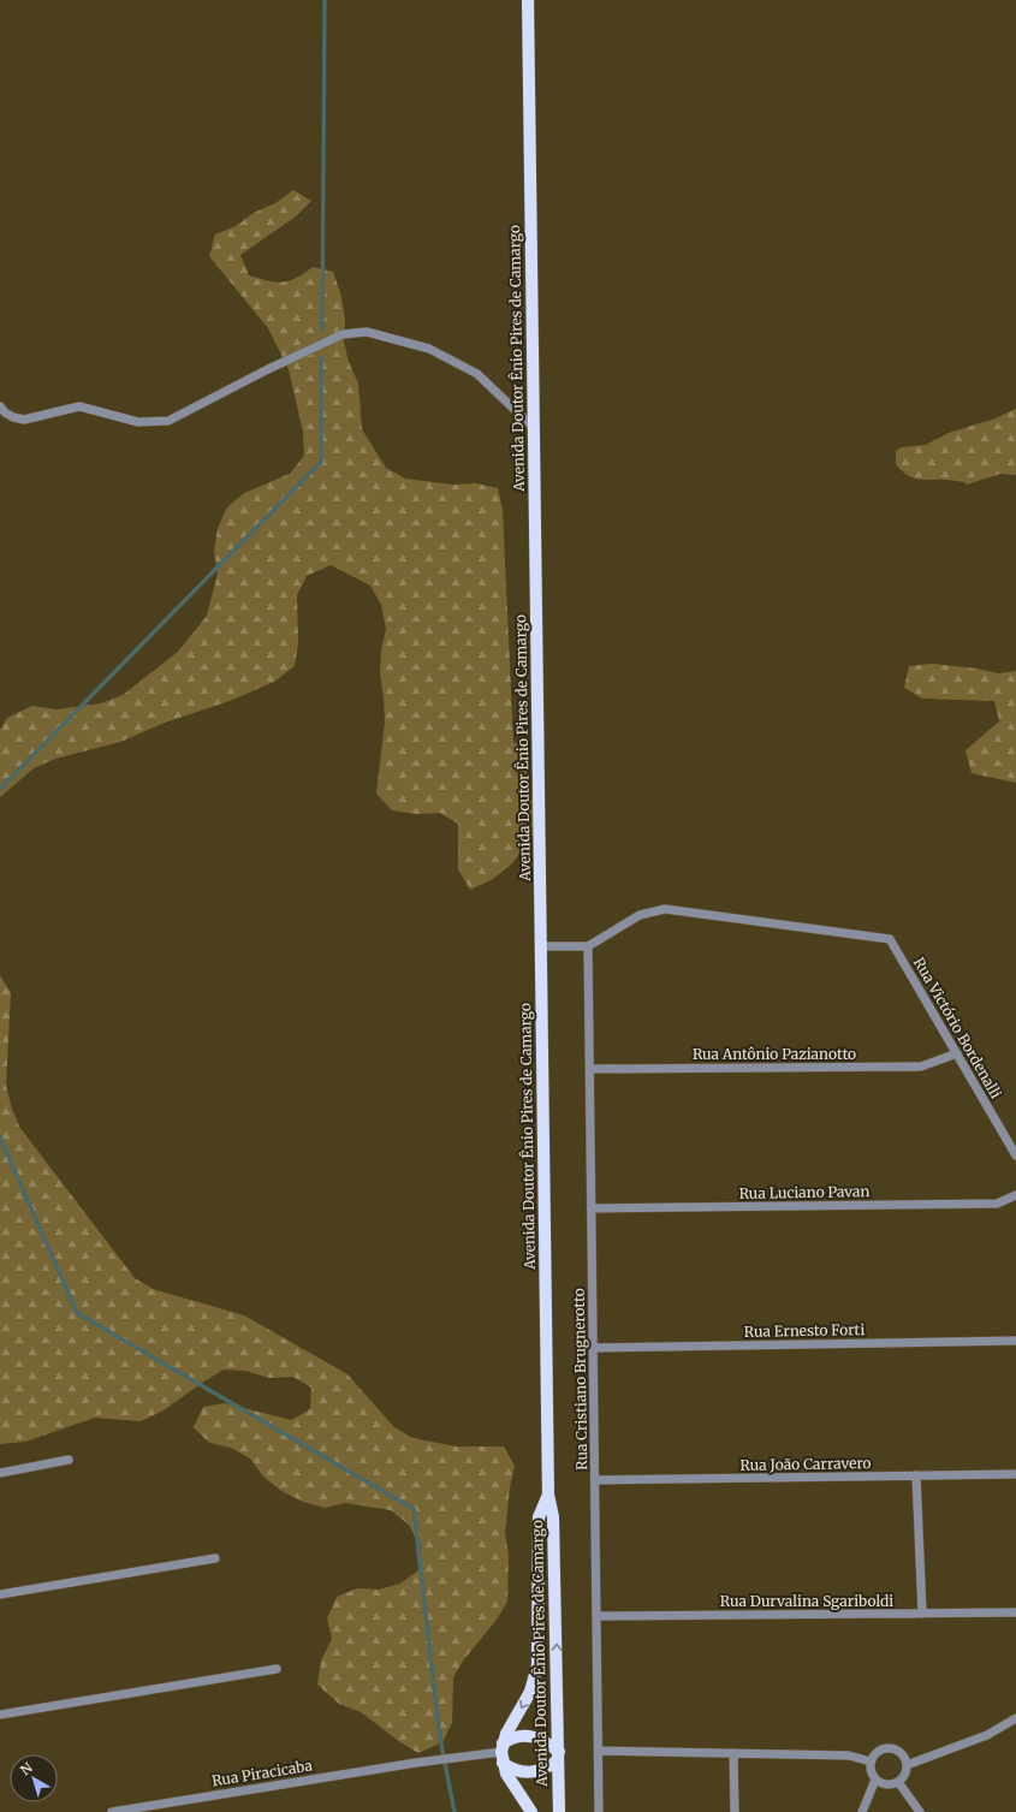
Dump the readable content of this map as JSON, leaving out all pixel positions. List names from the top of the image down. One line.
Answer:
{"streets":{"main road":["Avenida Doutor Ênio Pires de Camargo"],"street":["Rua Victório Bordenalli","Rua Antônio Pazianotto","Rua Luciano Pavan","Rua Ernesto Forti","Rua Cristiano Brugnerotto","Rua João Carravero","Rua Durvalina Sgariboldi","Rua Piracicaba"]},"crossings":[["Avenida Doutor Ênio Pires de Camargo","Rua Piracicaba"],["Rua Victório Bordenalli","Rua Antônio Pazianotto"],["Rua Victório Bordenalli","Rua Cristiano Brugnerotto"],["Rua Antônio Pazianotto","Rua Cristiano Brugnerotto"],["Rua Luciano Pavan","Rua Cristiano Brugnerotto"],["Rua Ernesto Forti","Rua Cristiano Brugnerotto"],["Rua Cristiano Brugnerotto","Rua João Carravero"],["Rua Cristiano Brugnerotto","Rua Durvalina Sgariboldi"]],"north":"top left"}
